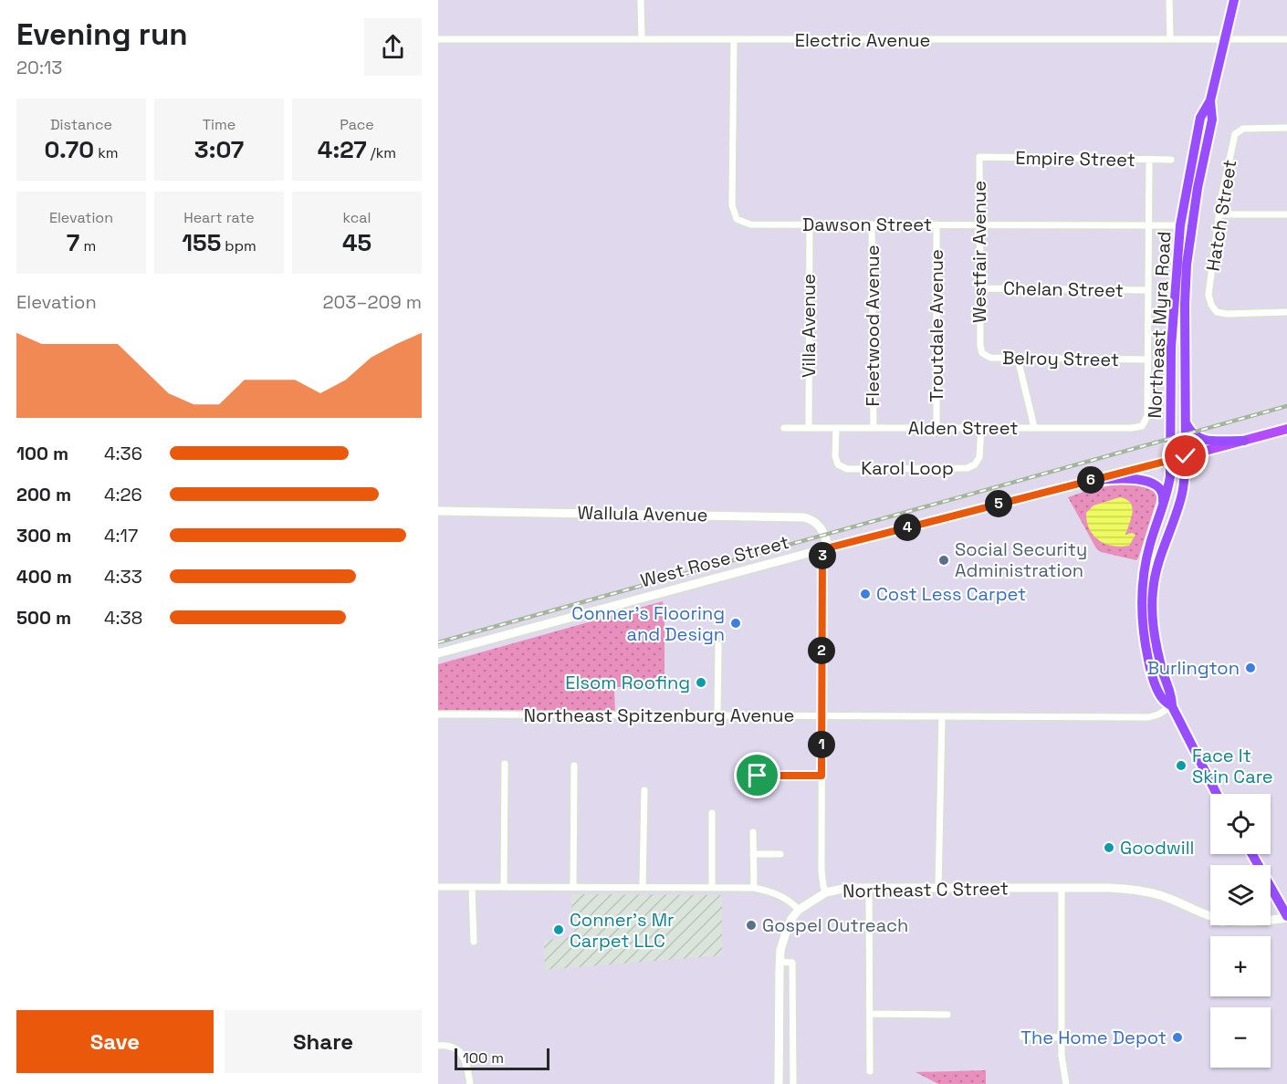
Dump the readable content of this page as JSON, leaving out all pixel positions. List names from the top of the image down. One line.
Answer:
{"streets":{"highway":["Northeast Myra Road"],"main road":["Wallula Avenue","West Rose Street","Northeast C Street"],"street":["Electric Avenue","Empire Street","Hatch Street","Dawson Street","Westfair Avenue","Chelan Street","Villa Avenue","Fleetwood Avenue","Troutdale Avenue","Belroy Street","Alden Street","Karol Loop","Northeast Spitzenburg Avenue"]},"crossings":[["Electric Avenue","Dawson Street"],["Electric Avenue","Northeast Myra Road"],["Empire Street","Westfair Avenue"],["Dawson Street","Westfair Avenue"],["Dawson Street","Northeast Myra Road"],["Dawson Street","Villa Avenue"],["Dawson Street","Fleetwood Avenue"],["Dawson Street","Troutdale Avenue"],["Westfair Avenue","Chelan Street"],["Westfair Avenue","Belroy Street"],["Northeast Myra Road","West Rose Street"],["Northeast Myra Road","Northeast Spitzenburg Avenue"],["Villa Avenue","Alden Street"],["Fleetwood Avenue","Alden Street"],["Troutdale Avenue","Alden Street"],["Belroy Street","Alden Street"],["Alden Street","Karol Loop"],["Wallula Avenue","West Rose Street"]],"places":["Social Security Administration","Cost Less Carpet","Conner's Flooring and Design","Burlington","Elsom Roofing","Face It Skin Care","Goodwill","Gospel Outreach","Conner's Mr Carpet LLC","The Home Depot"],"scale_bar":"100 m","page":{"heading":["Evening run","20:13"],"stats":[["Distance","0.70 km"],["Time","3:07"],["Pace","4:27 /km"],["Elevation","7 m"],["Heart rate","155 bpm"],["kcal","45"]],"chart":["Elevation","203–209 m"],"list":[{"name":"100 m","note":"4:36"},{"name":"200 m","note":"4:26"},{"name":"300 m","note":"4:17"},{"name":"400 m","note":"4:33"},{"name":"500 m","note":"4:38"}],"pins":["6","5","4","3","2","1"],"map_buttons":["+","−"],"buttons":["Save","Share"],"scale":"100 m"}}
